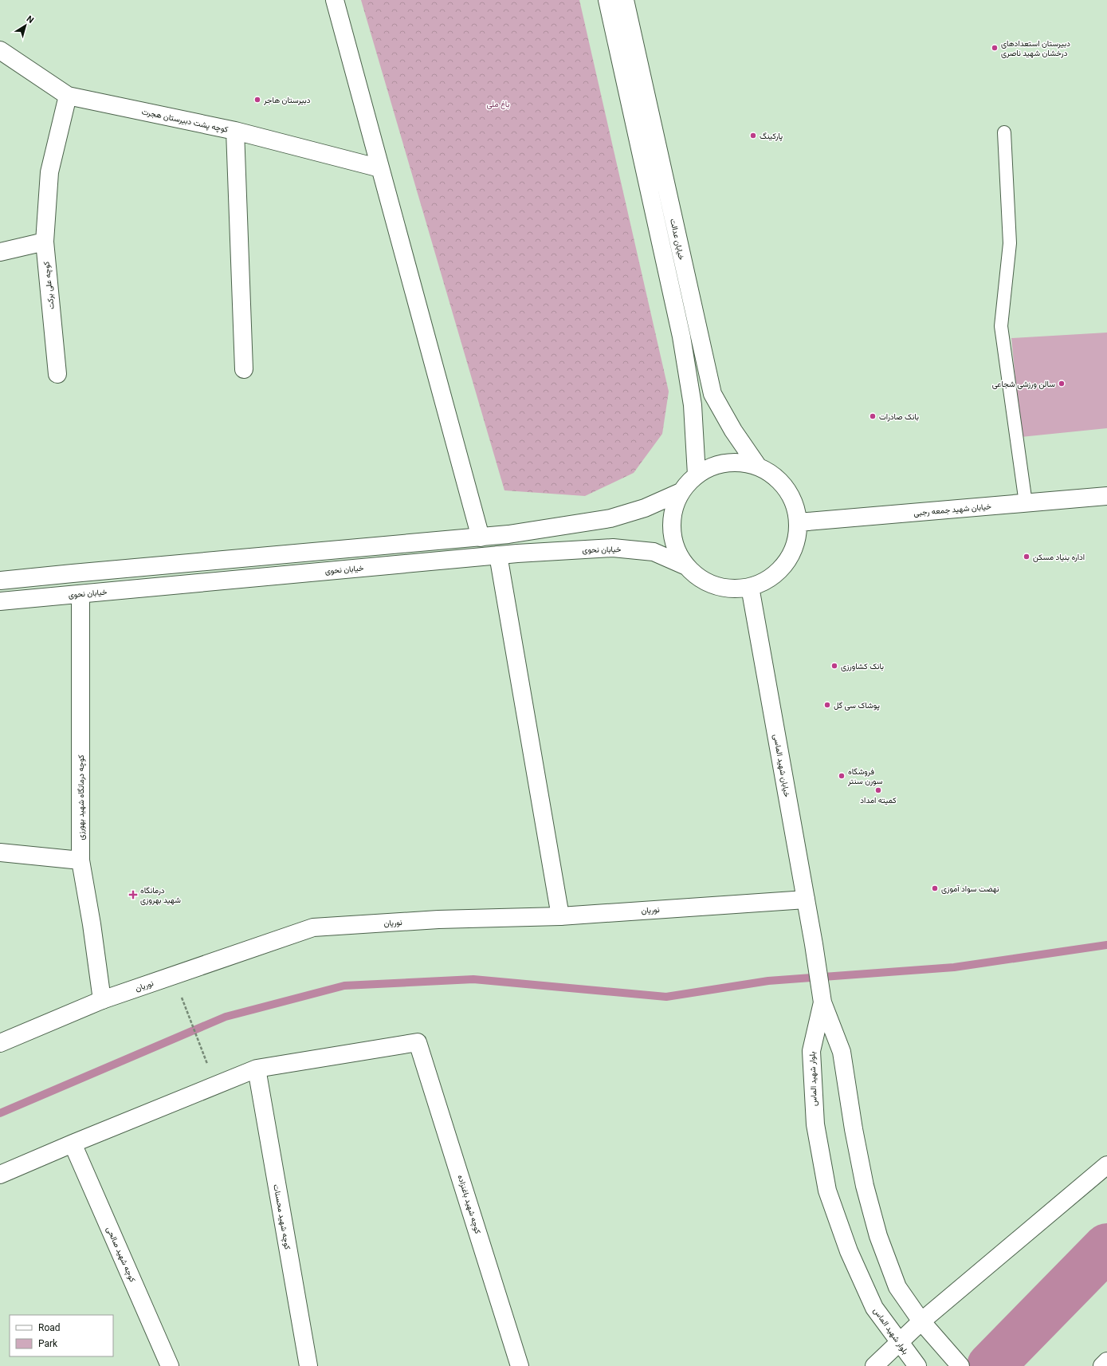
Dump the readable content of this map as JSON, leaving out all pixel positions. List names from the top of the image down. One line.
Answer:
{"streets":{"street":["کوچه پشت دبیرستان هجرت","خیابان عدالت","کوچه علی برکت","خیابان شهید جمعه رجبی","خیابان نحوی","خیابان شهید الماسی","کوچه درمانگاه شهید بهورزی","نوریان","بلوار شهید الماس","کوچه شهید باغنزاده","کوچه شهید محسنات","کوچه شهید صالحی"]},"crossings":[["کوچه پشت دبیرستان هجرت","کوچه علی برکت"],["خیابان نحوی","کوچه درمانگاه شهید بهورزی"],["خیابان شهید الماسی","نوریان"],["خیابان شهید الماسی","بلوار شهید الماس"],["کوچه درمانگاه شهید بهورزی","نوریان"],["کوچه شهید باغنزاده","کوچه شهید محسنات"]],"parks":["باغ ملی"],"places":{"other":["دبیرستان استعدادهای درخشان شهید ناصری","دبیرستان هاجر","پارکینگ","سالن ورزشی شجاعی","بانک صادرات","اداره بنیاد مسکن","بانک کشاورزی","پوشاک سی گل","فروشگاه سورن سنتر","کمیته امداد","نهضت سواد آموزی"],"health":["درمانگاه شهید بهروزی"]},"legend":["Road","Park"],"north":"top right"}
